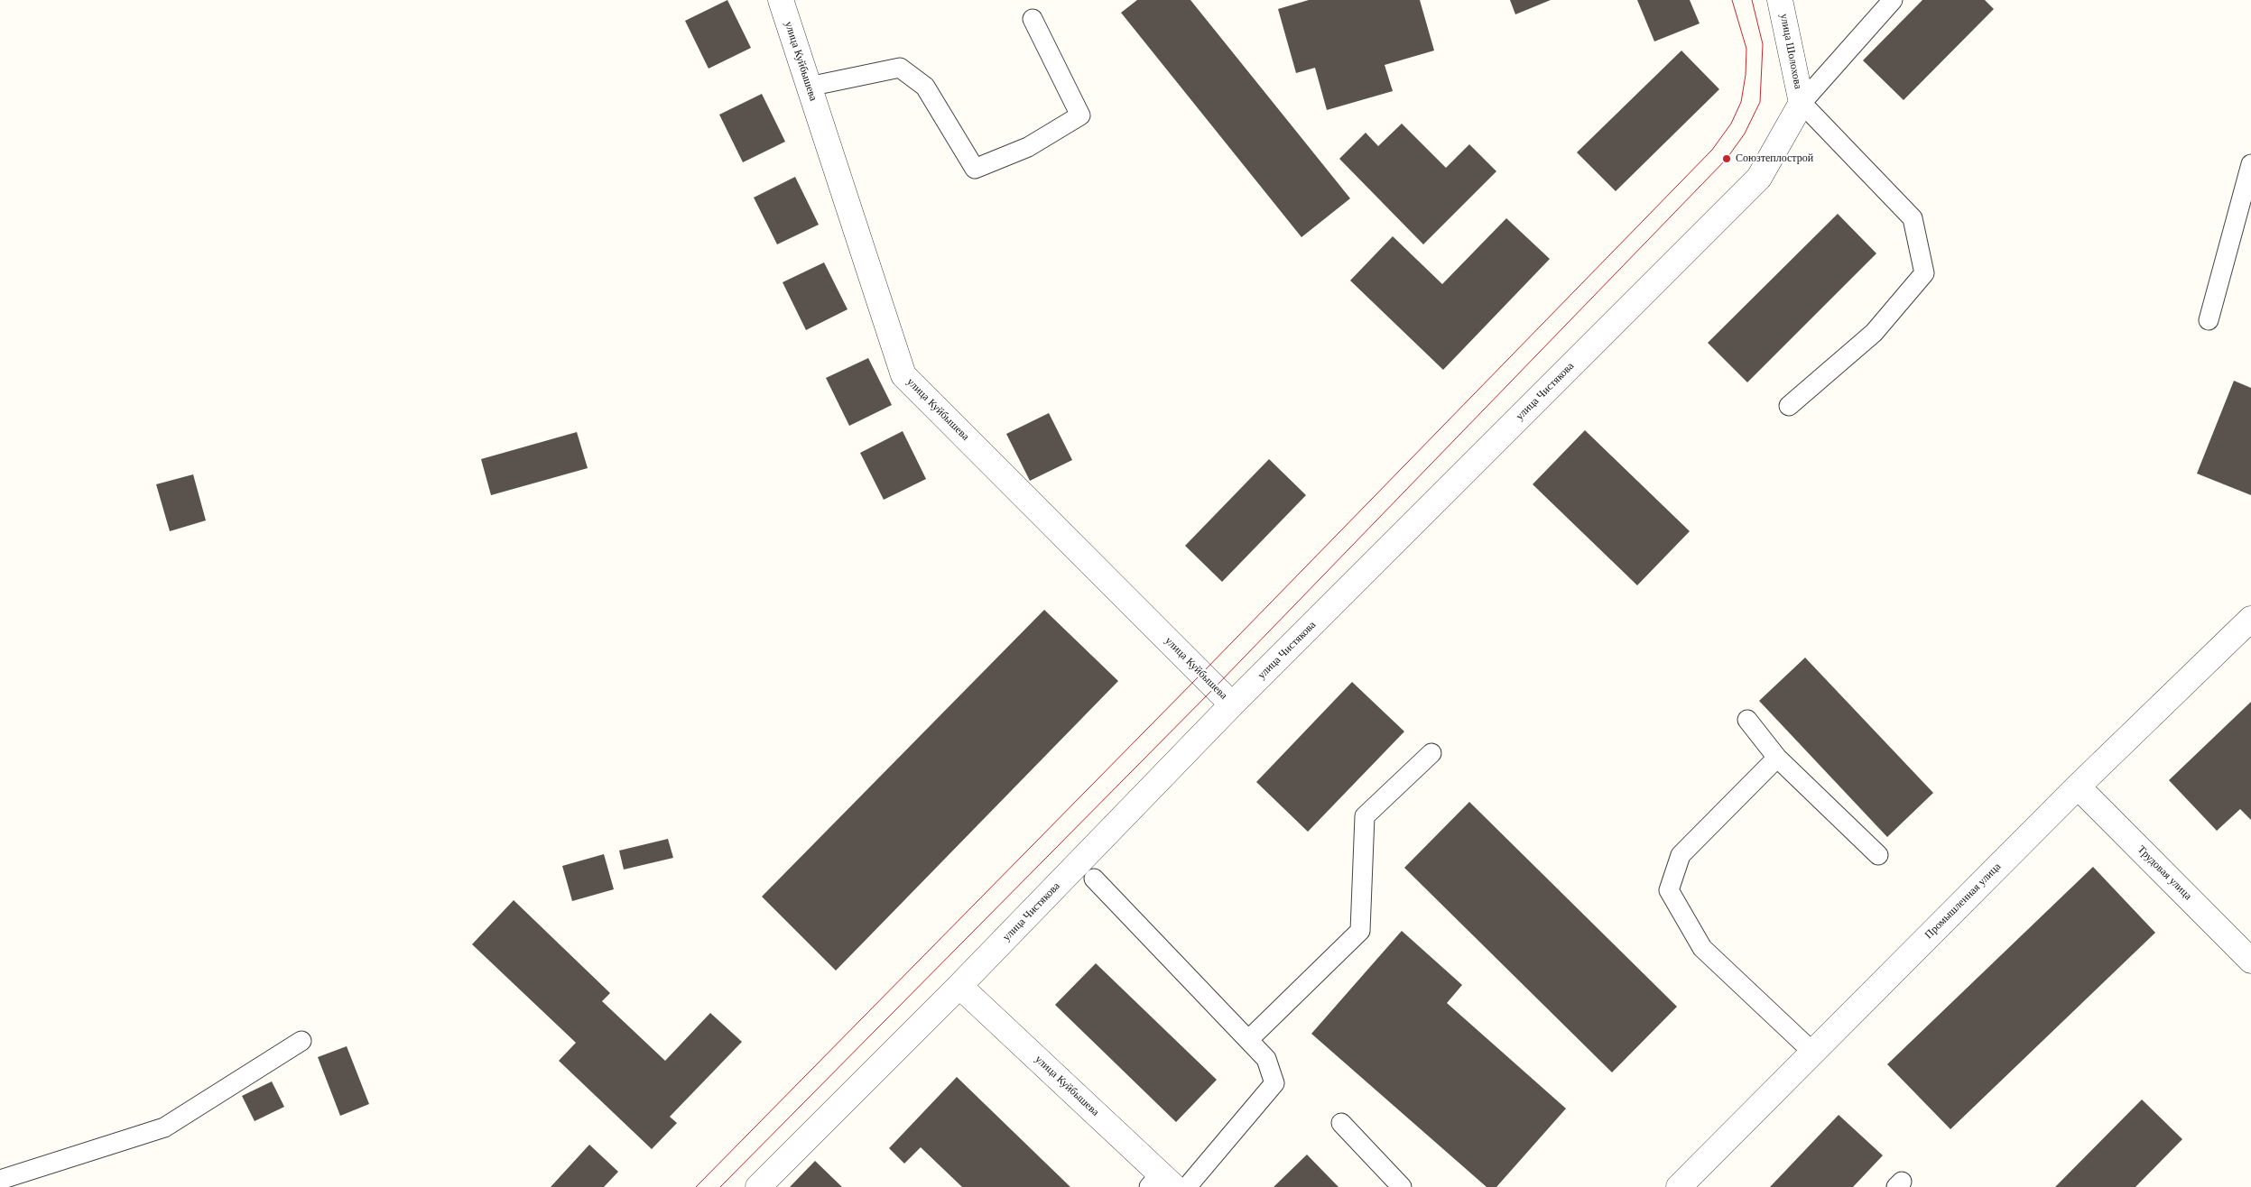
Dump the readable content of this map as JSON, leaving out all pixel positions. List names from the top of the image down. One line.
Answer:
{"streets":{"street":["улица Шолохова","улица Куйбышева","улица Чистякова","Трудовая улица","Промышленная улица"]},"crossings":[["улица Шолохова","улица Чистякова"],["улица Куйбышева","улица Чистякова"],["Трудовая улица","Промышленная улица"]],"places":["Союзтеплострой"]}
